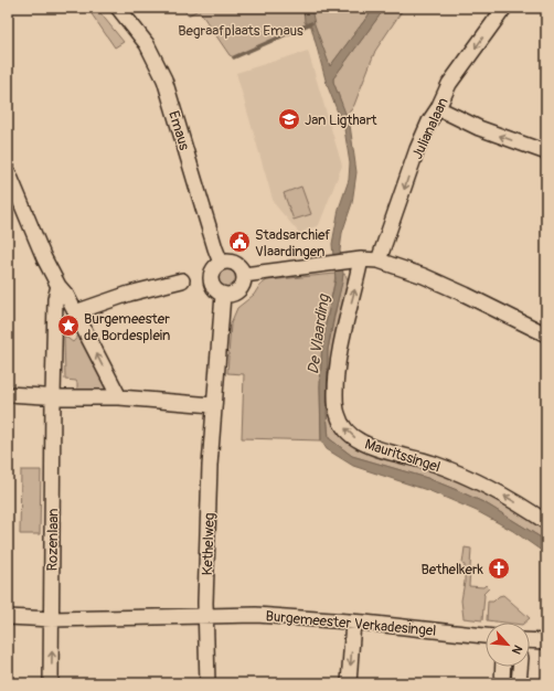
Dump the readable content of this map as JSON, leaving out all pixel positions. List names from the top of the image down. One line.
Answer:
{"streets":{"street":["Julianalaan","Emaus","Mauritssingel","Rozenlaan","Kethelweg","Burgemeester Verkadesingel"]},"crossings":[["Emaus","Kethelweg"],["Rozenlaan","Burgemeester Verkadesingel"],["Kethelweg","Burgemeester Verkadesingel"]],"one_way":["Julianalaan","Mauritssingel"],"water":["De Vlaarding"],"parks":["Begraafplaats Emaus"],"places":{"school or university":["Jan Ligthart"],"public building":["Stadsarchief Vlaardingen"],"place":["Burgemeester de Bordesplein"],"church":["Bethelkerk"]},"north":"bottom right"}
